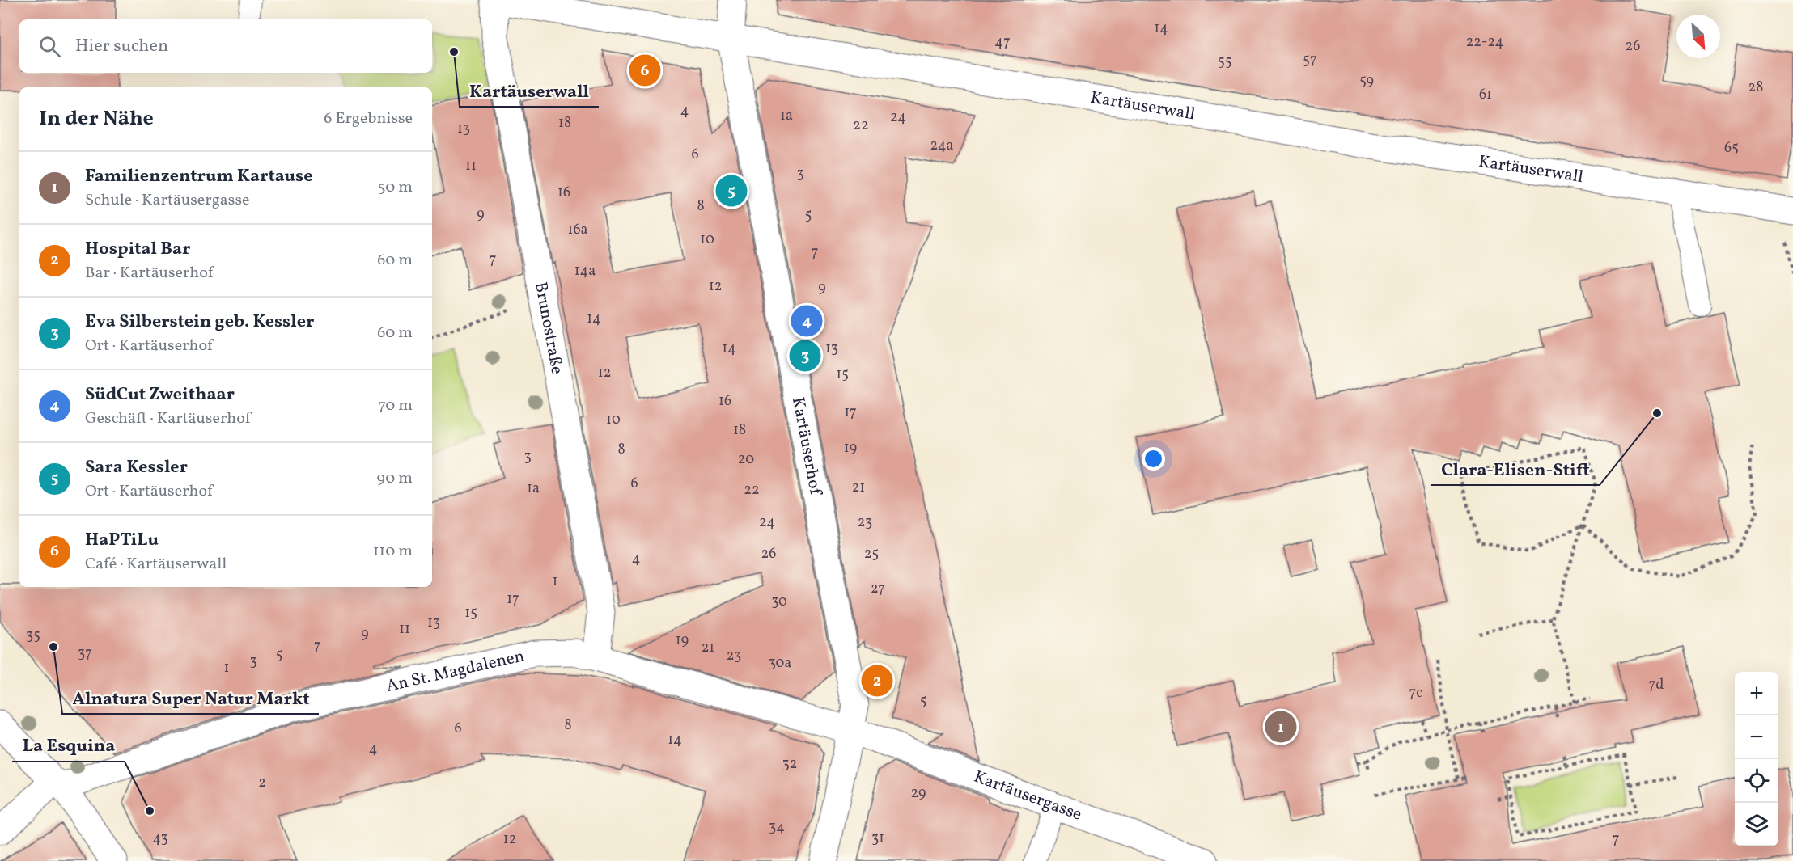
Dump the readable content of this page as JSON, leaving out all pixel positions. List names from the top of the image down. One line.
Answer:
{"streets":{"street":["Kartäuserwall","Brunostraße","Kartäuserhof","An St. Magdalenen","Kartäusergasse"]},"crossings":[["Kartäuserwall","Brunostraße"],["Kartäuserwall","Kartäuserhof"],["Brunostraße","An St. Magdalenen"],["Kartäuserhof","An St. Magdalenen"],["Kartäuserhof","Kartäusergasse"],["An St. Magdalenen","Kartäusergasse"]],"places":["Kartäuserwall","Clara-Elisen-Stift","Alnatura Super Natur Markt","La Esquina"],"house_numbers":["14","47","22-24","26","57","55","59","28","61","4","1a","24","18","22","13","24a","65","6","11","3","16","8","9","5","16a","10","7","7","14a","12","9","14","14","13","12","15","16","17","10","18","19","8","3","20","6","21","1a","22","24","23","26","25","4","1","27","17","30","15","13","11","9","35","19","7","21","37","5","23","3","30a","1","7d","7c","5","8","6","14","4","32","2","29","34","43","31","12","7"],"north":"bottom right","page":{"search":"Hier suchen","pins":["6","5","4","3","2","1"],"heading":["In der Nähe","6 Ergebnisse"],"list":[{"mark":"1","name":"Familienzentrum Kartause","note":"Schule · Kartäusergasse","value":"50 m"},{"mark":"2","name":"Hospital Bar","note":"Bar · Kartäuserhof","value":"60 m"},{"mark":"3","name":"Eva Silberstein geb. Kessler","note":"Ort · Kartäuserhof","value":"60 m"},{"mark":"4","name":"SüdCut Zweithaar","note":"Geschäft · Kartäuserhof","value":"70 m"},{"mark":"5","name":"Sara Kessler","note":"Ort · Kartäuserhof","value":"90 m"},{"mark":"6","name":"HaPTiLu","note":"Café · Kartäuserwall","value":"110 m"}],"map_buttons":["+","−"]}}
